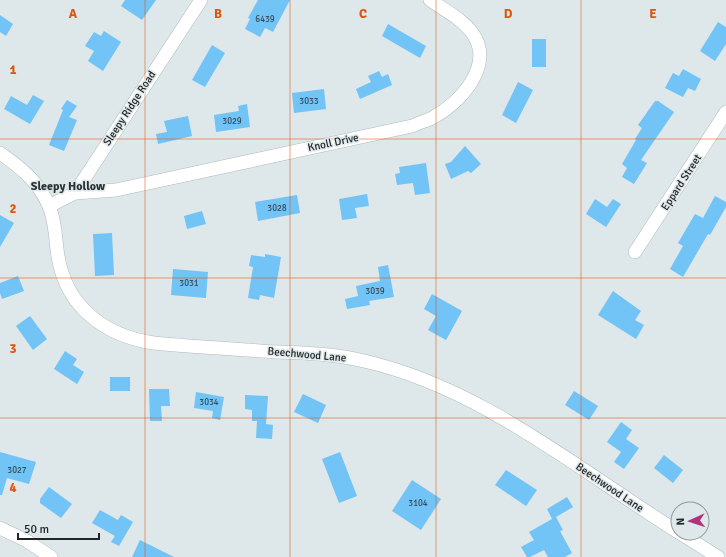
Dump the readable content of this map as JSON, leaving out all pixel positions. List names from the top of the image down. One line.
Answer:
{"streets":{"street":["Sleepy Ridge Road","Knoll Drive","Eppard Street","Beechwood Lane"]},"crossings":[["Sleepy Ridge Road","Knoll Drive"]],"districts":["Sleepy Hollow"],"house_numbers":["6439","3033","3029","3028","3031","3039","3034","3027","3104"],"scale_bar":"50 m","north":"left","grid":{"columns":["A","B","C","D","E"],"rows":["1","2","3","4"]}}
